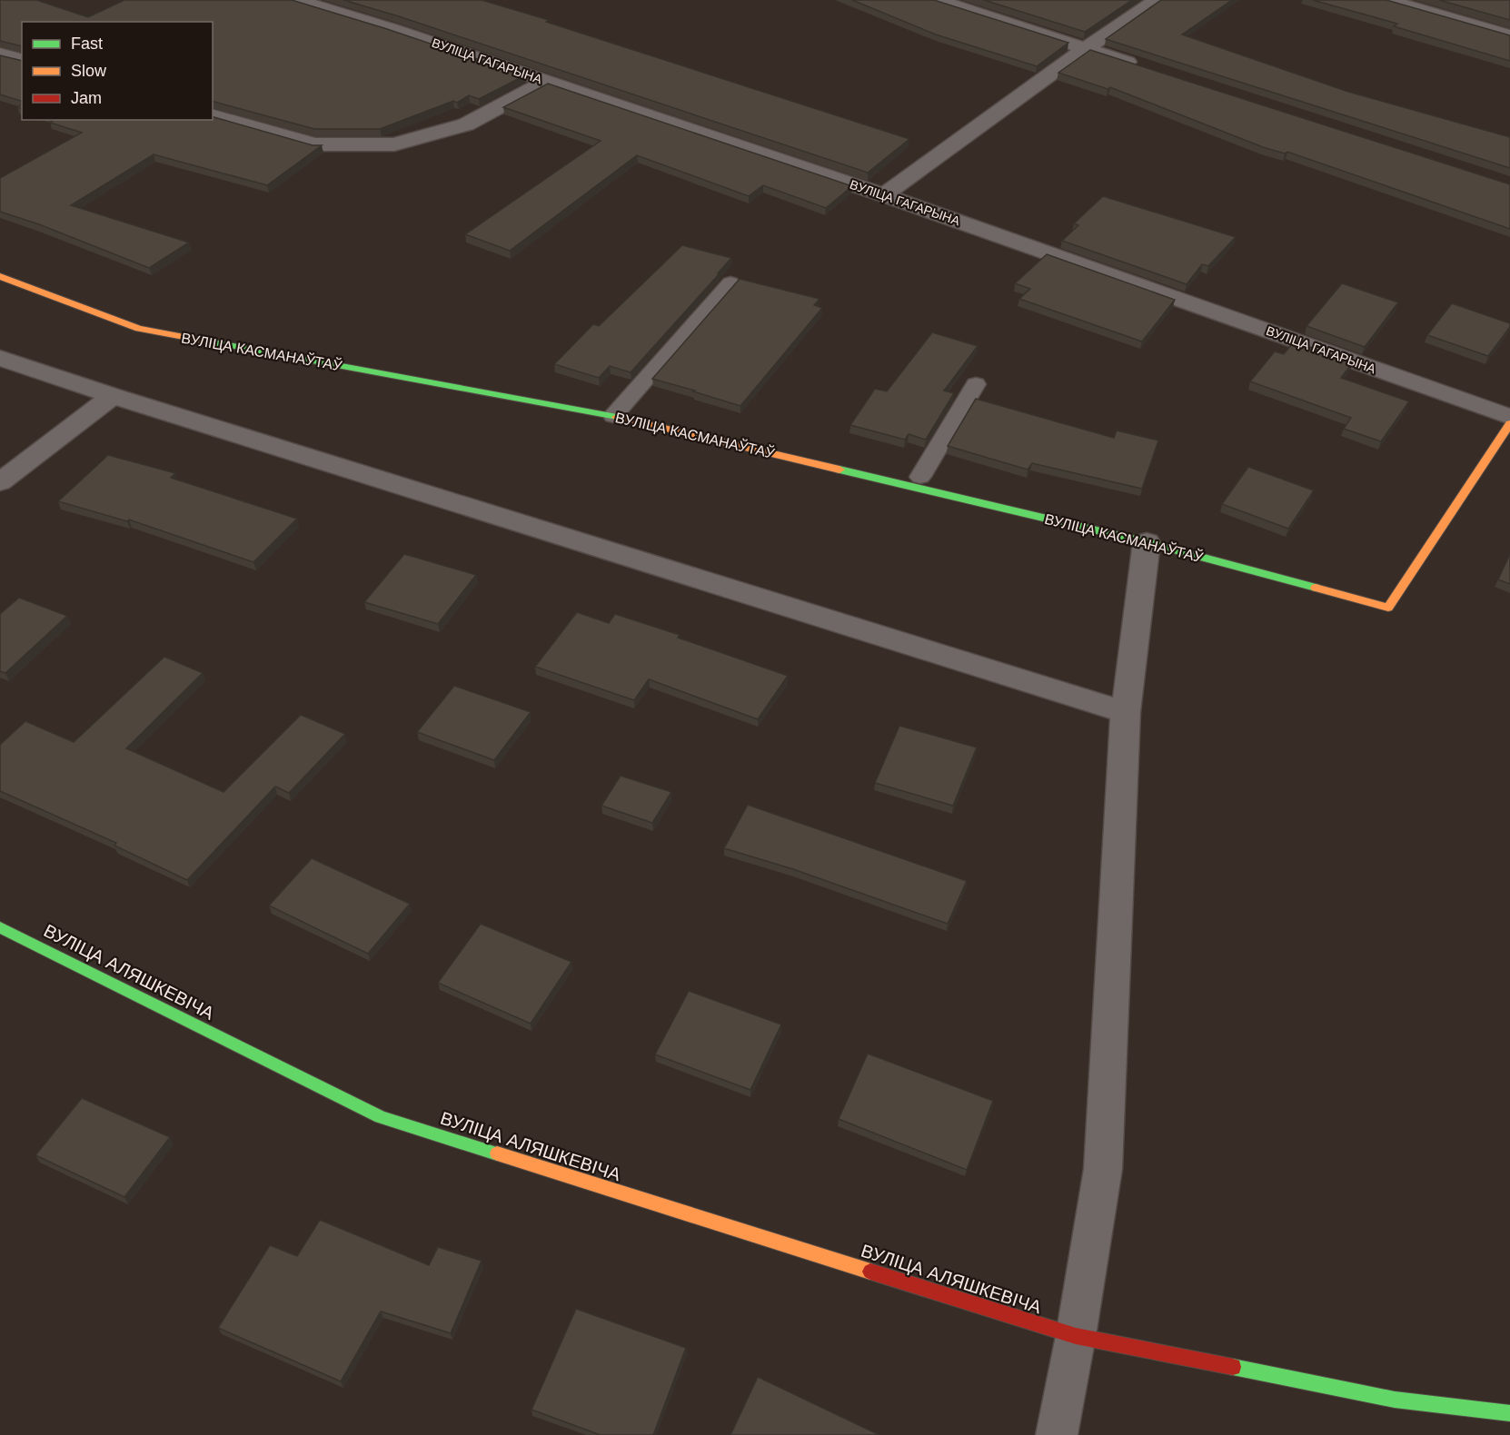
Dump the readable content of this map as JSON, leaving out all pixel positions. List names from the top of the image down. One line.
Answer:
{"streets":{"street":["ВУЛІЦА ГАГАРЫНА","ВУЛІЦА КАСМАНАЎТАЎ","ВУЛІЦА АЛЯШКЕВІЧА"]},"legend":["Fast","Slow","Jam"]}
